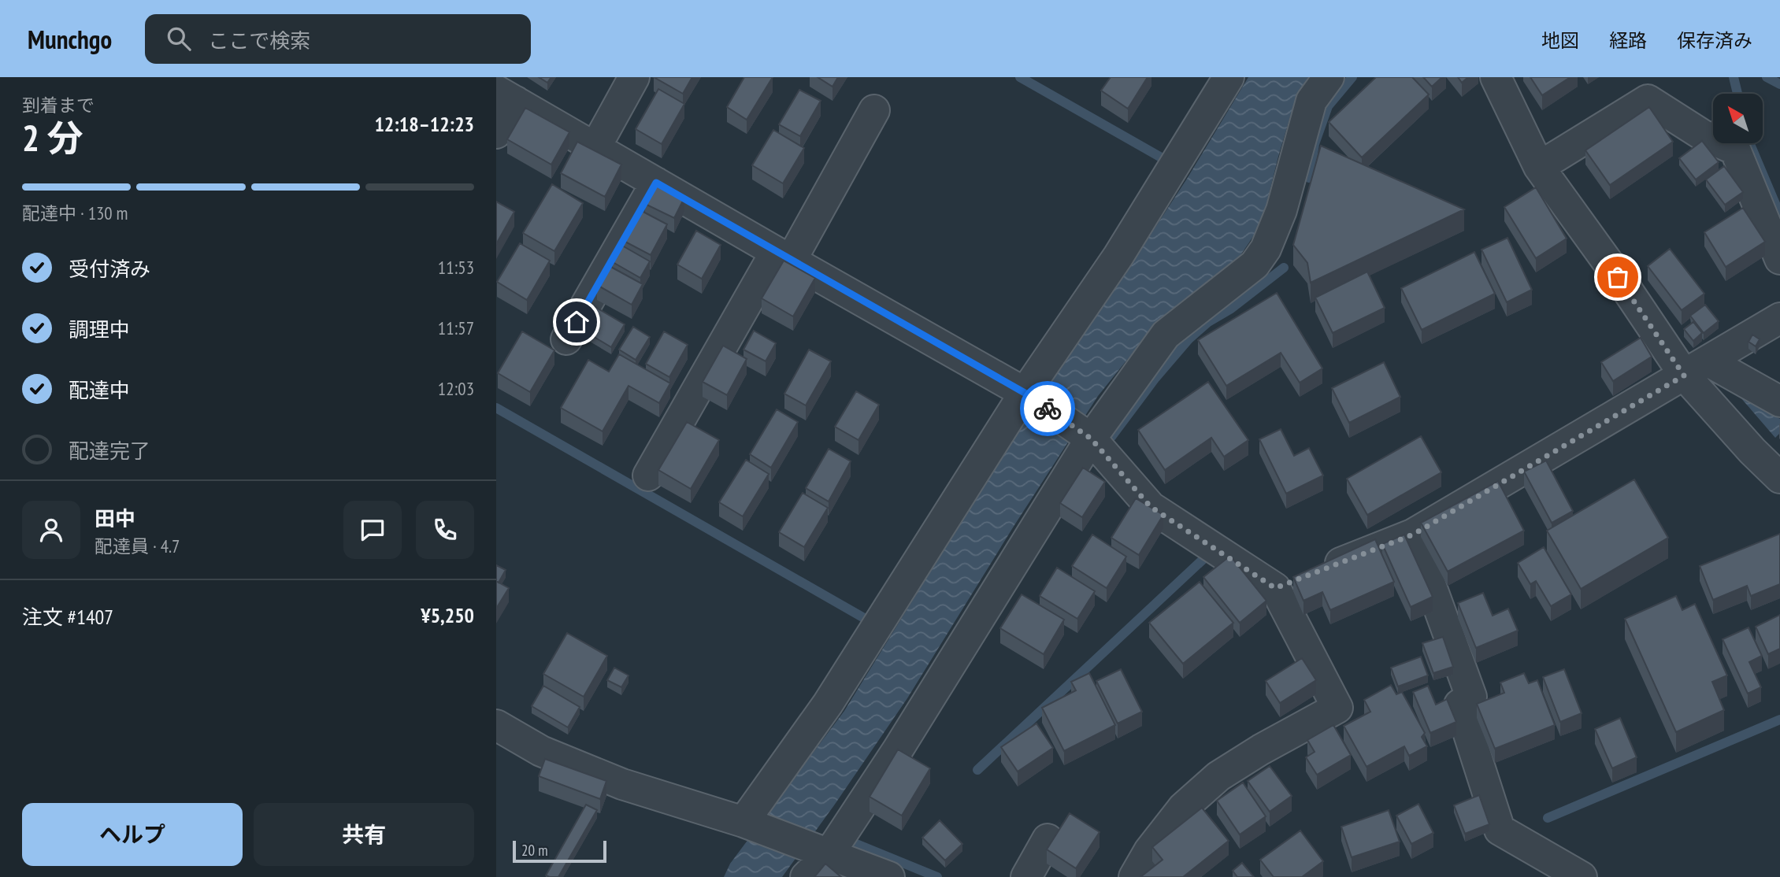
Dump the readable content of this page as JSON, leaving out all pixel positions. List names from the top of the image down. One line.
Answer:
{"scale_bar":"20 m","north":"top left","page":{"header":"Munchgo","search":"ここで検索","nav":["地図","経路","保存済み"],"heading":["2 分","到着まで","12:18–12:23"],"panel":["田中","配達員 · 4.7","注文 #1407","¥5,250"],"bar":"配達中 · 130 m","list":[["受付済み","11:53"],["調理中","11:57"],["配達中","12:03"],"配達完了"],"buttons":["ヘルプ","共有"],"scale":"20 m"}}
